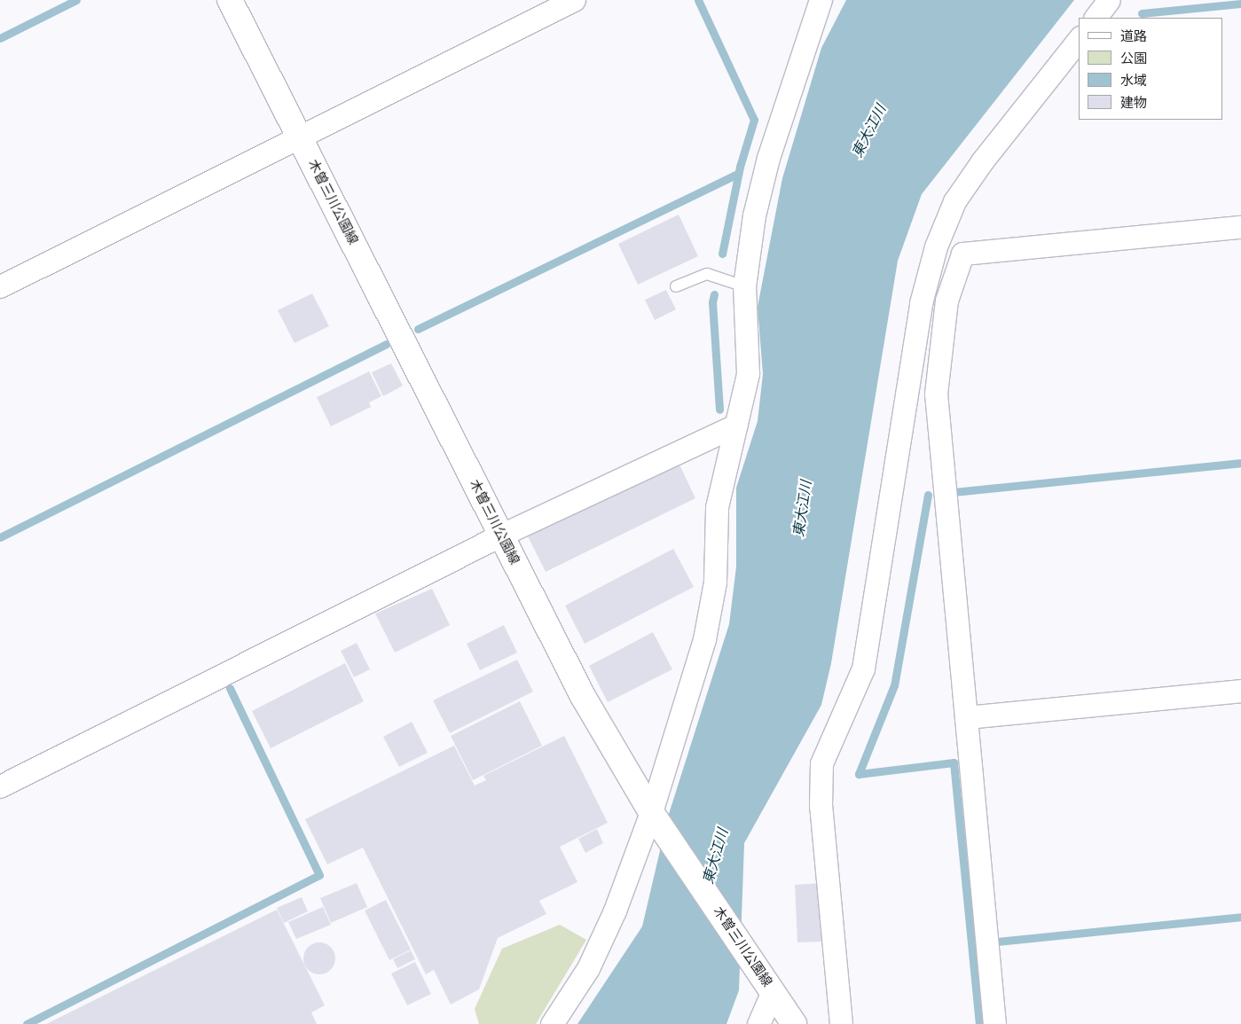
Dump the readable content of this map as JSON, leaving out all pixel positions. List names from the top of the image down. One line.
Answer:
{"streets":{"main road":["木曽三川公園線"]},"water":["東大江川"],"legend":["道路","公園","水域","建物"]}
